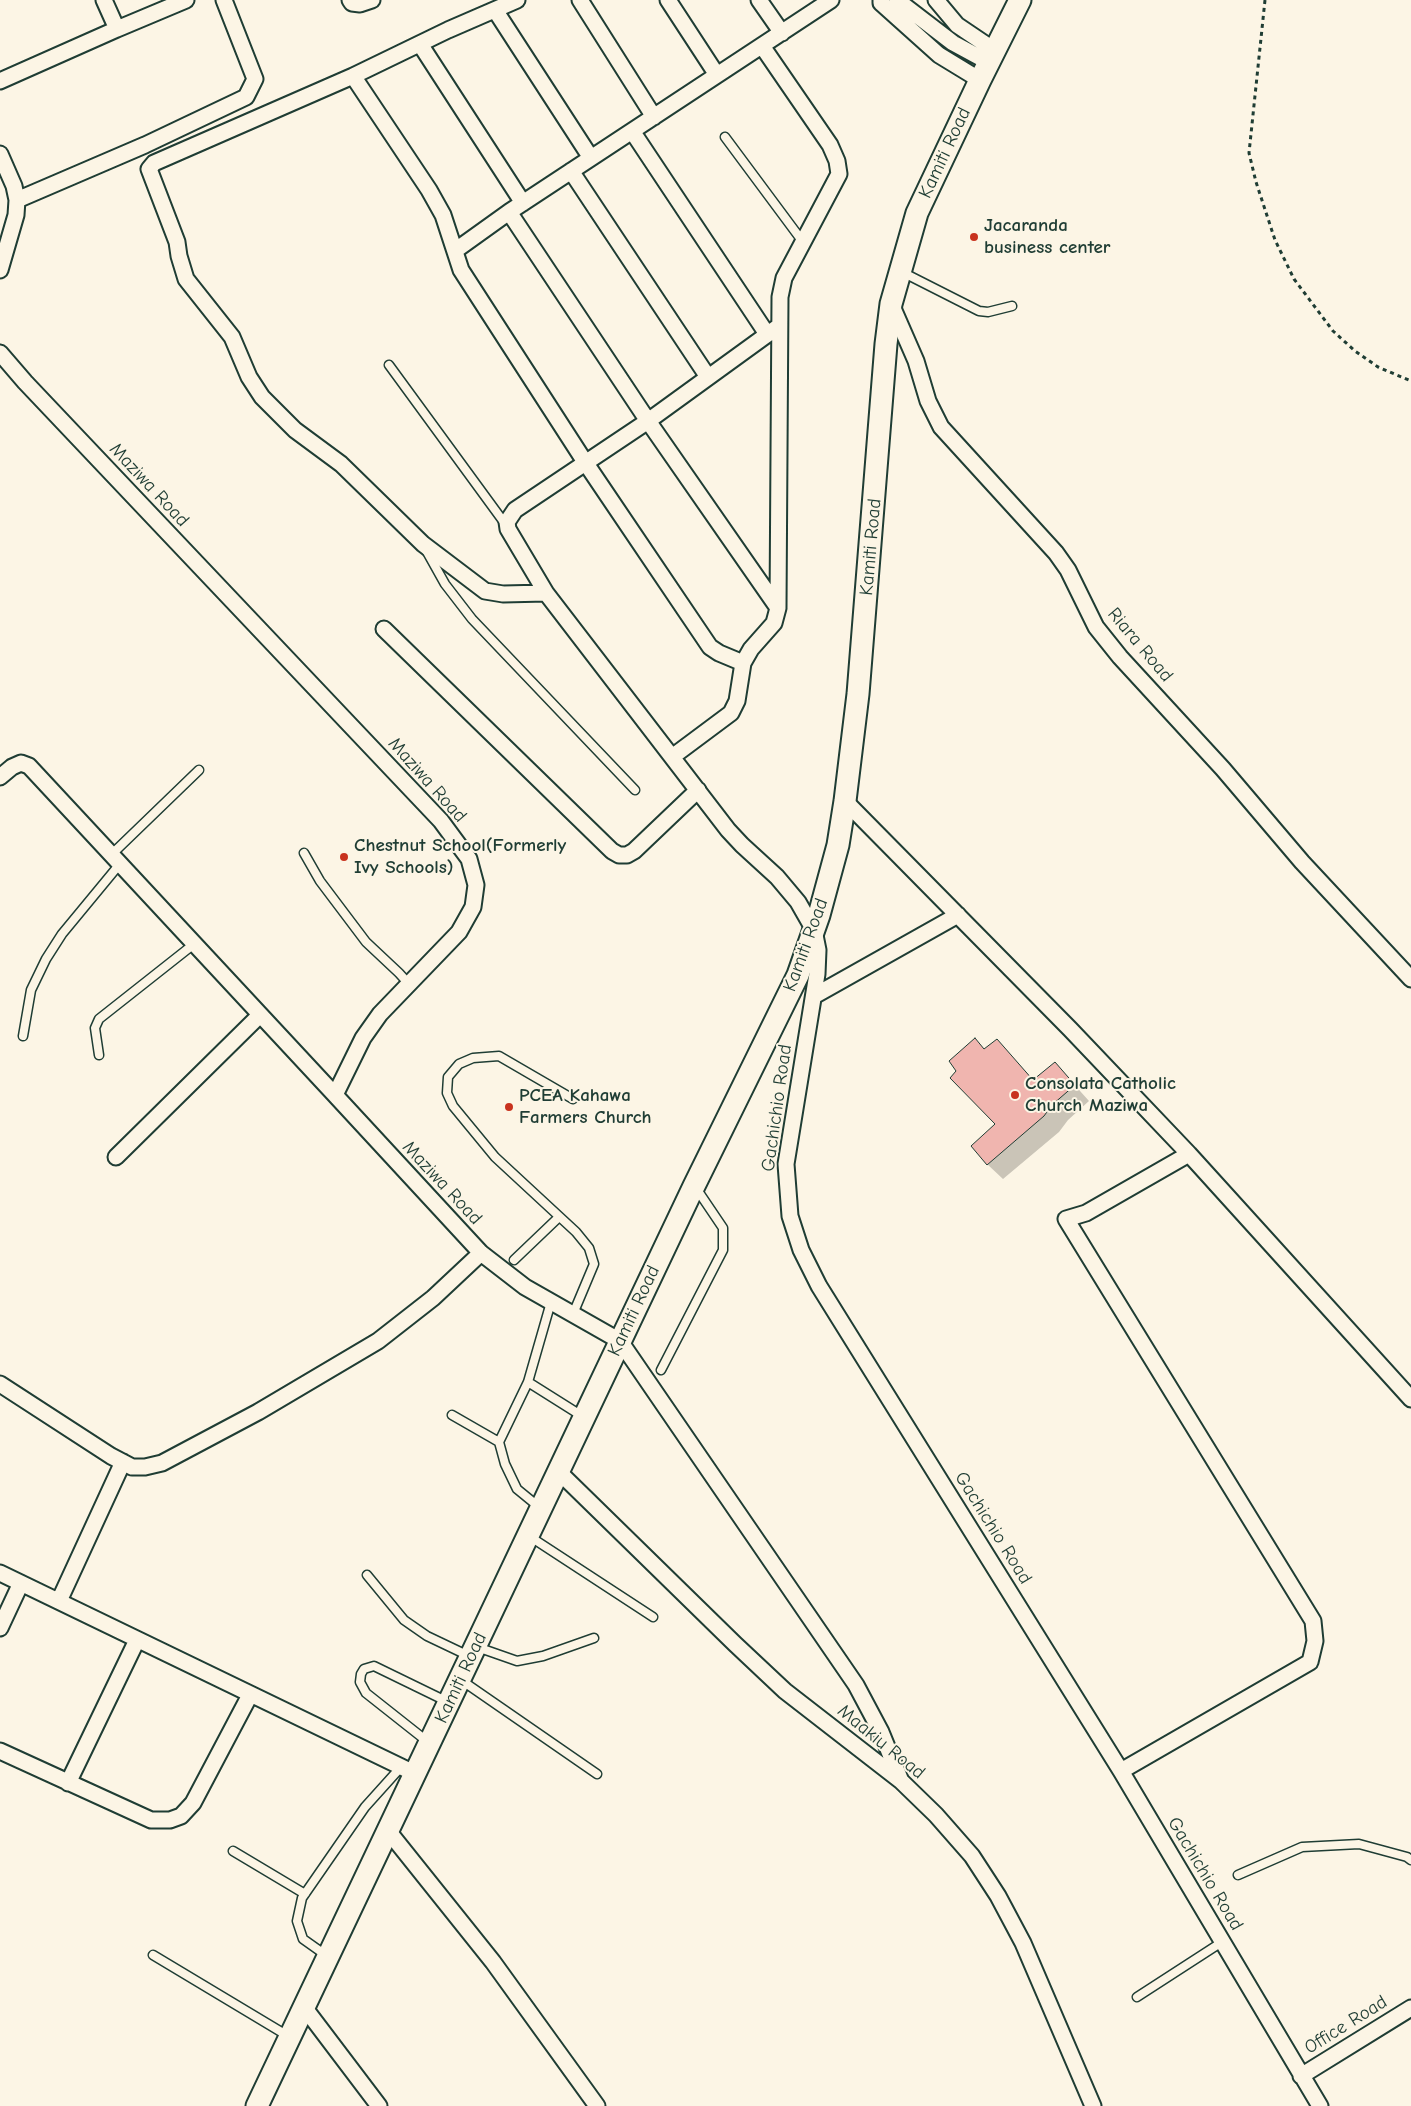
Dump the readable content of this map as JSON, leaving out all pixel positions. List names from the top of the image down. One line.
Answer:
{"streets":{"main road":["Kamiti Road"],"street":["Maziwa Road","Riara Road","Gachichio Road","Maakiu Road","Office Road"]},"crossings":[["Kamiti Road","Maziwa Road"],["Kamiti Road","Riara Road"],["Kamiti Road","Gachichio Road"],["Kamiti Road","Maakiu Road"],["Gachichio Road","Office Road"]],"places":["Jacaranda business center","Chestnut School(Formerly Ivy Schools)","Consolata Catholic Church Maziwa","PCEA Kahawa Farmers Church"]}
